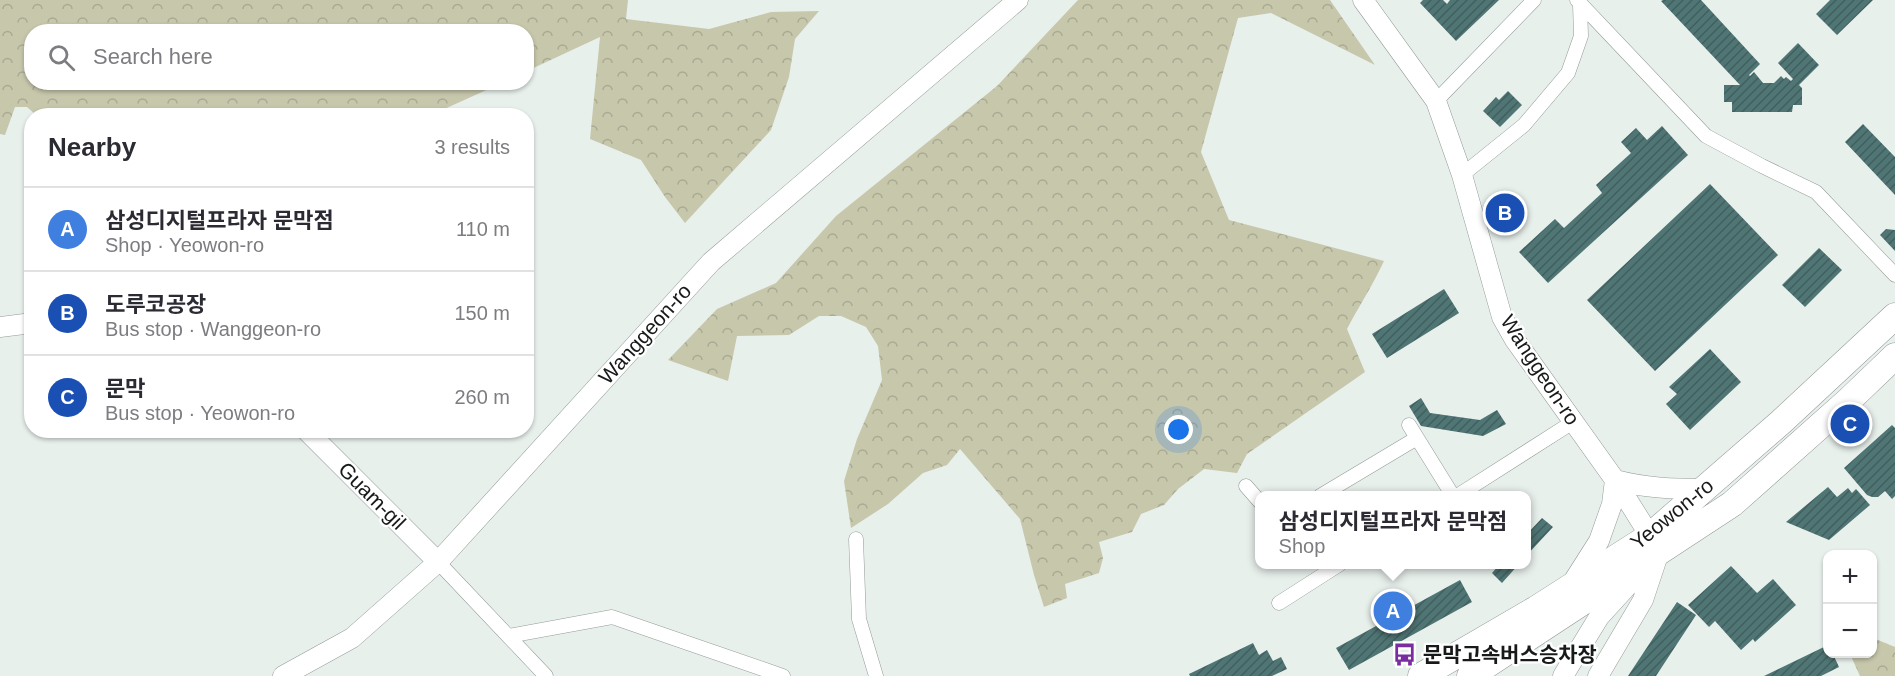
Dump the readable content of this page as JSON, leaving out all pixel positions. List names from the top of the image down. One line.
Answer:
{"streets":{"highway":["Yeowon-ro"],"street":["Wanggeon-ro","Guam-gil"]},"crossings":[["Wanggeon-ro","Guam-gil"],["Wanggeon-ro","Yeowon-ro"]],"places":{"bus stop":["문막고속버스승차장"]},"page":{"search":"Search here","heading":["Nearby","3 results"],"list":[{"mark":"A","name":"삼성디지털프라자 문막점","note":"Shop · Yeowon-ro","value":"110 m"},{"mark":"B","name":"도루코공장","note":"Bus stop · Wanggeon-ro","value":"150 m"},{"mark":"C","name":"문막","note":"Bus stop · Yeowon-ro","value":"260 m"}],"pins":["B","C","A"],"popup":["삼성디지털프라자 문막점","Shop"],"map_buttons":["+","−"]}}
